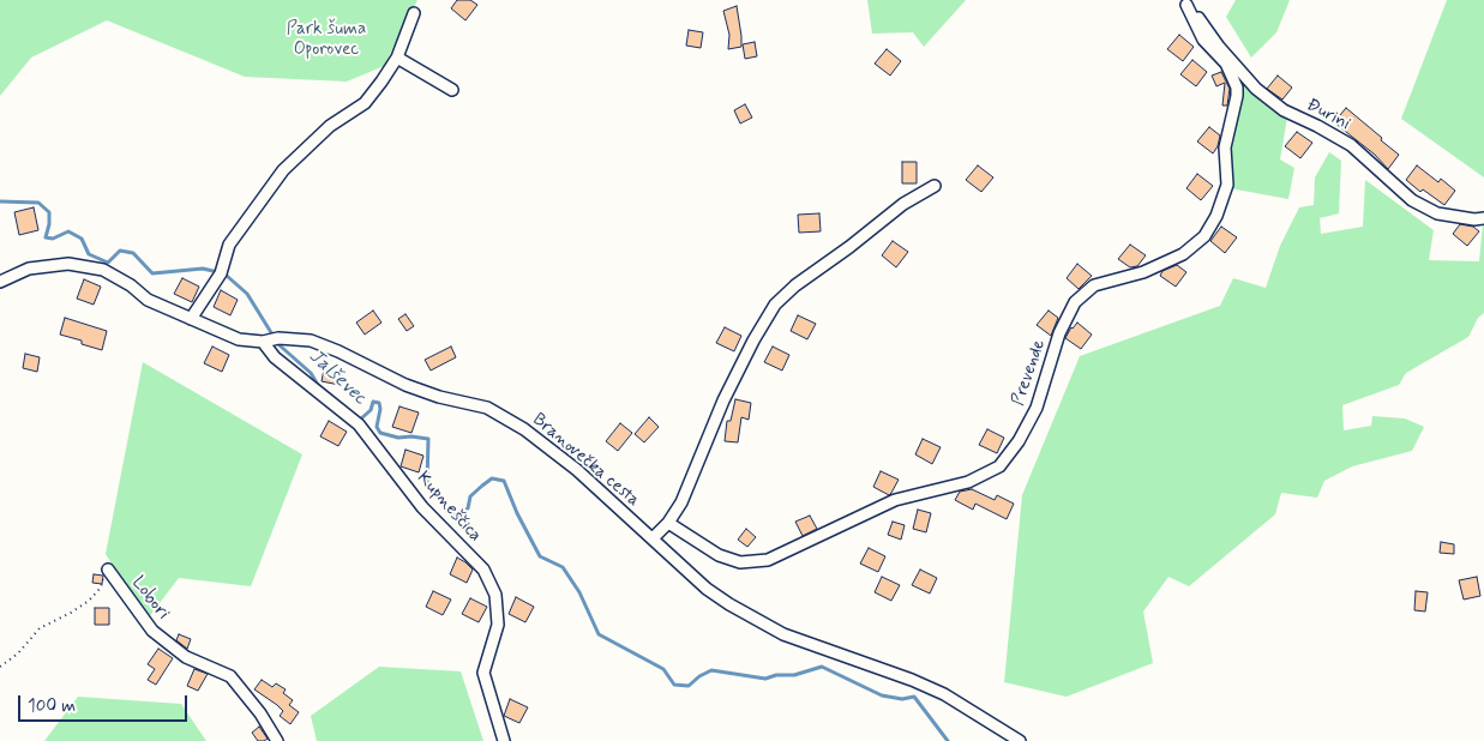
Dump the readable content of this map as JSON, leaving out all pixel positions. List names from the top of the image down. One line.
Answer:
{"streets":{"street":["Đurini","Prevende","Branovečka cesta","Kupneščica","Lobori"]},"crossings":[["Đurini","Prevende"],["Branovečka cesta","Kupneščica"]],"water":["Jalševec"],"parks":["Park šuma Oporovec"],"scale_bar":"100 m"}
